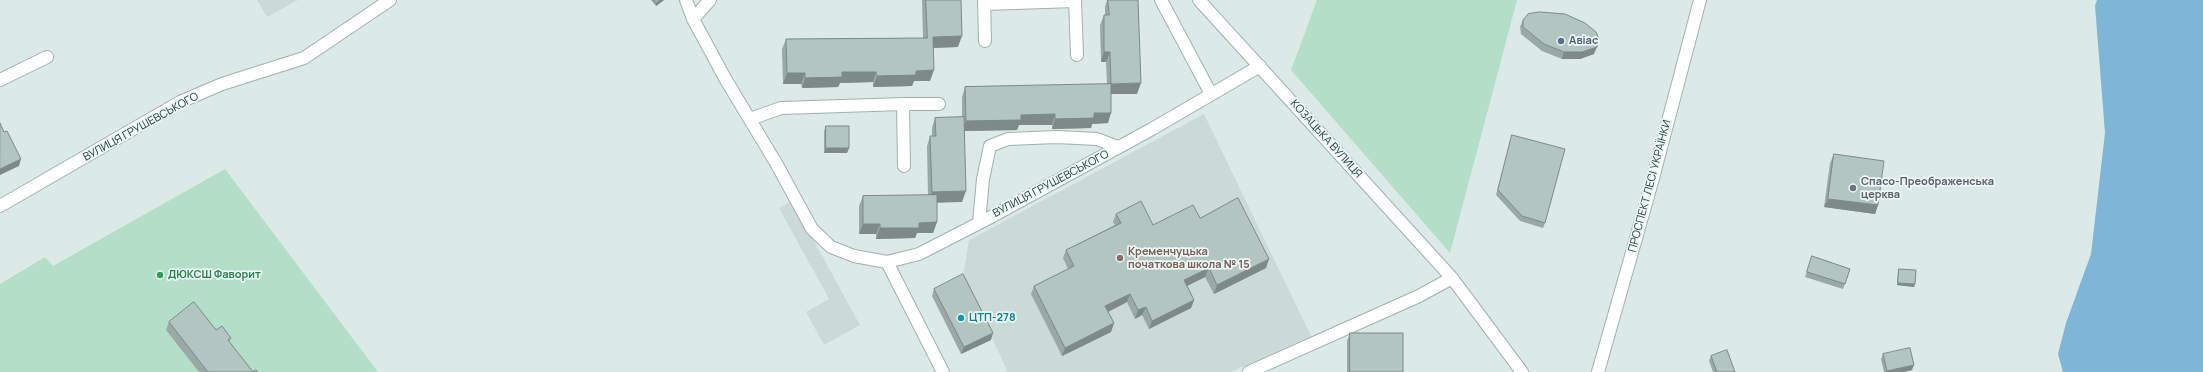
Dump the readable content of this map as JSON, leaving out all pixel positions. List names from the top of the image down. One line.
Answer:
{"streets":{"street":["ВУЛИЦЯ ГРУШЕВСЬКОГО","КОЗАЦЬКА ВУЛИЦЯ","ПРОСПЕКТ ЛЕСІ УКРАЇНКИ"]},"crossings":[["ВУЛИЦЯ ГРУШЕВСЬКОГО","КОЗАЦЬКА ВУЛИЦЯ"]],"places":["Авіас","Спасо-Преображенська церква","Кременчуцька початкова школа № 15","ДЮКСШ Фаворит","ЦТП-278"]}
